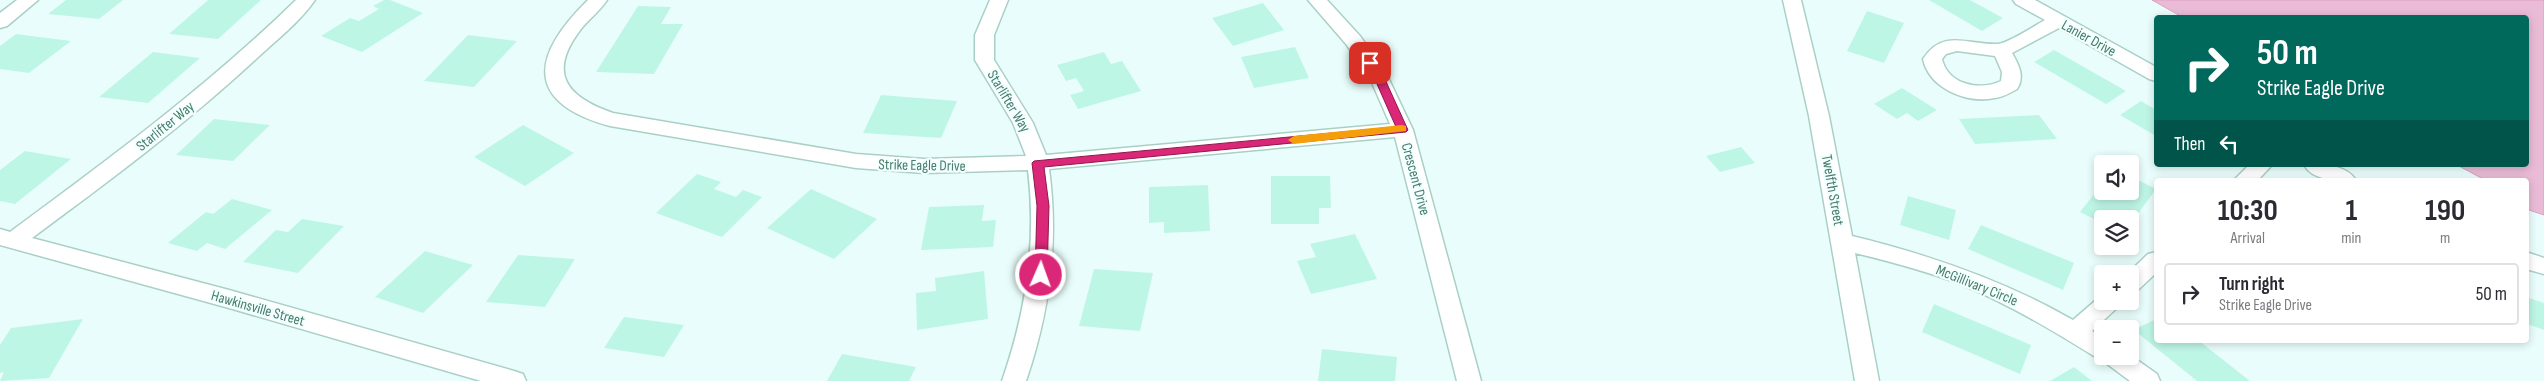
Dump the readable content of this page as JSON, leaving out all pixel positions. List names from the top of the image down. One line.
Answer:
{"streets":{"street":["Lanier Drive","Starlifter Way","Strike Eagle Drive","Crescent Drive","Twelfth Street","McGillivary Circle","Hawkinsville Street"]},"crossings":[["Starlifter Way","Strike Eagle Drive"],["Starlifter Way","Hawkinsville Street"],["Strike Eagle Drive","Crescent Drive"],["Twelfth Street","McGillivary Circle"]],"page":{"turn":["50 m","Strike Eagle Drive"],"then":"Then","map_buttons":["+","−"],"eta":["10:30","Arrival","1","min","190","m"],"list":[{"name":"Turn right","note":"Strike Eagle Drive","value":"50 m"}]}}
